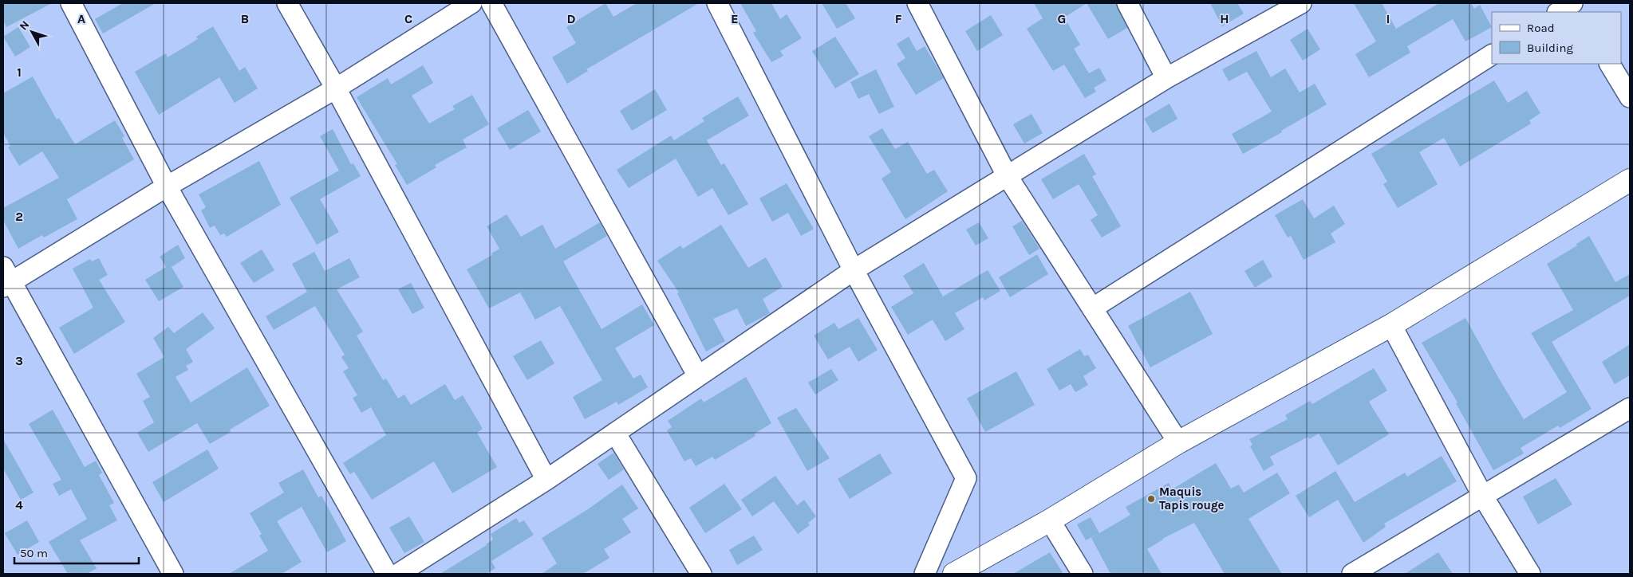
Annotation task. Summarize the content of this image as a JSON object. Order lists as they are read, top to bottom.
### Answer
{
  "places": ["Maquis Tapis rouge"],
  "legend": ["Road", "Building"],
  "scale_bar": "50 m",
  "north": "top left",
  "grid": {
    "columns": [
      "A",
      "B",
      "C",
      "D",
      "E",
      "F",
      "G",
      "H",
      "I"
    ],
    "rows": [
      "1",
      "2",
      "3",
      "4"
    ]
  }
}
